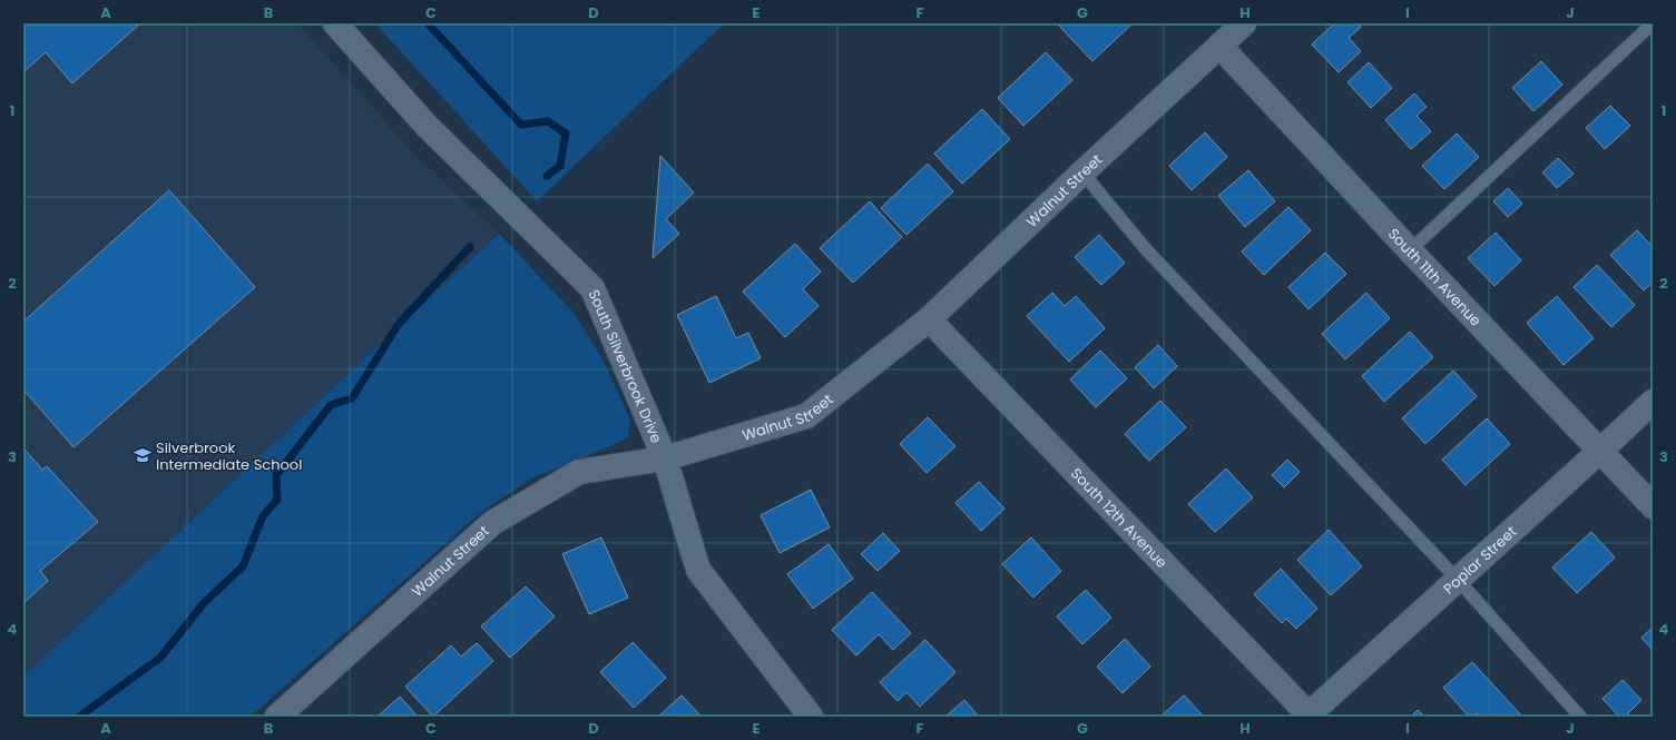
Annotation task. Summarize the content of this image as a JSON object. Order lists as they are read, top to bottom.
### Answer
{
  "streets": {
    "street": [
      "Walnut Street",
      "South 11th Avenue",
      "South Silverbrook Drive",
      "South 12th Avenue",
      "Poplar Street"
    ]
  },
  "crossings": [
    ["Walnut Street", "South 11th Avenue"],
    ["Walnut Street", "South Silverbrook Drive"],
    ["Walnut Street", "South 12th Avenue"],
    ["South 11th Avenue", "Poplar Street"],
    ["South 12th Avenue", "Poplar Street"]
  ],
  "places": {
    "school or university": ["Silverbrook Intermediate School"]
  },
  "grid": {
    "columns": [
      "A",
      "B",
      "C",
      "D",
      "E",
      "F",
      "G",
      "H",
      "I",
      "J"
    ],
    "rows": [
      "1",
      "2",
      "3",
      "4"
    ]
  }
}
